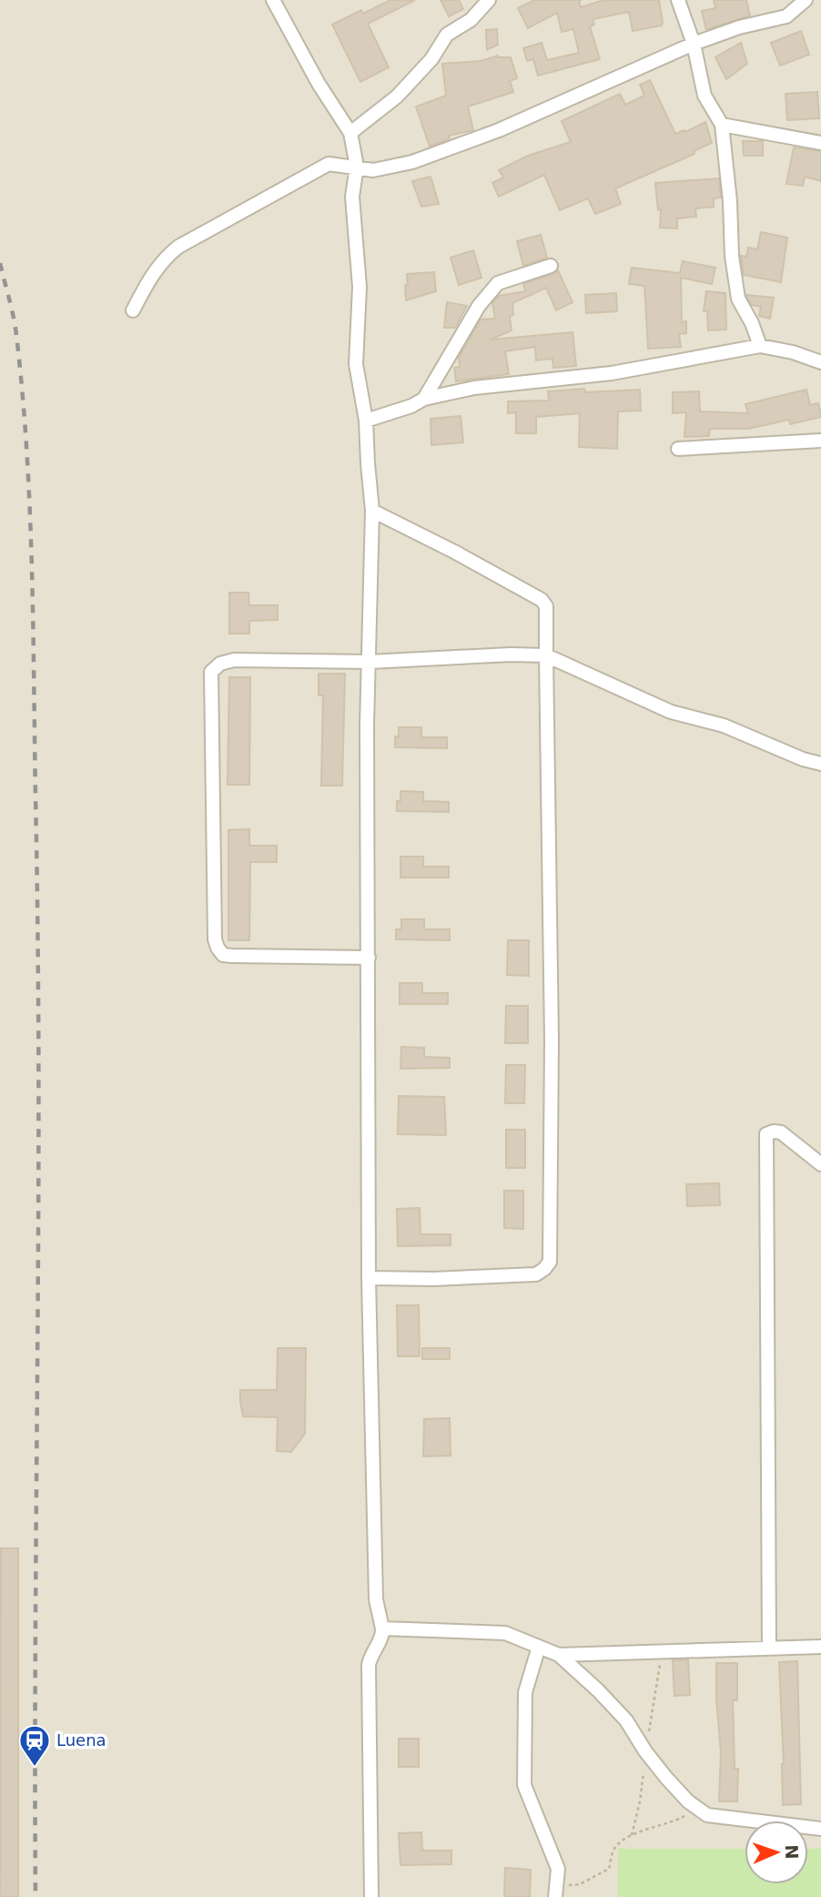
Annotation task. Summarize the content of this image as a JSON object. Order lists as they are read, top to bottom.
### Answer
{
  "places": {
    "station": ["Luena"]
  },
  "north": "right"
}
